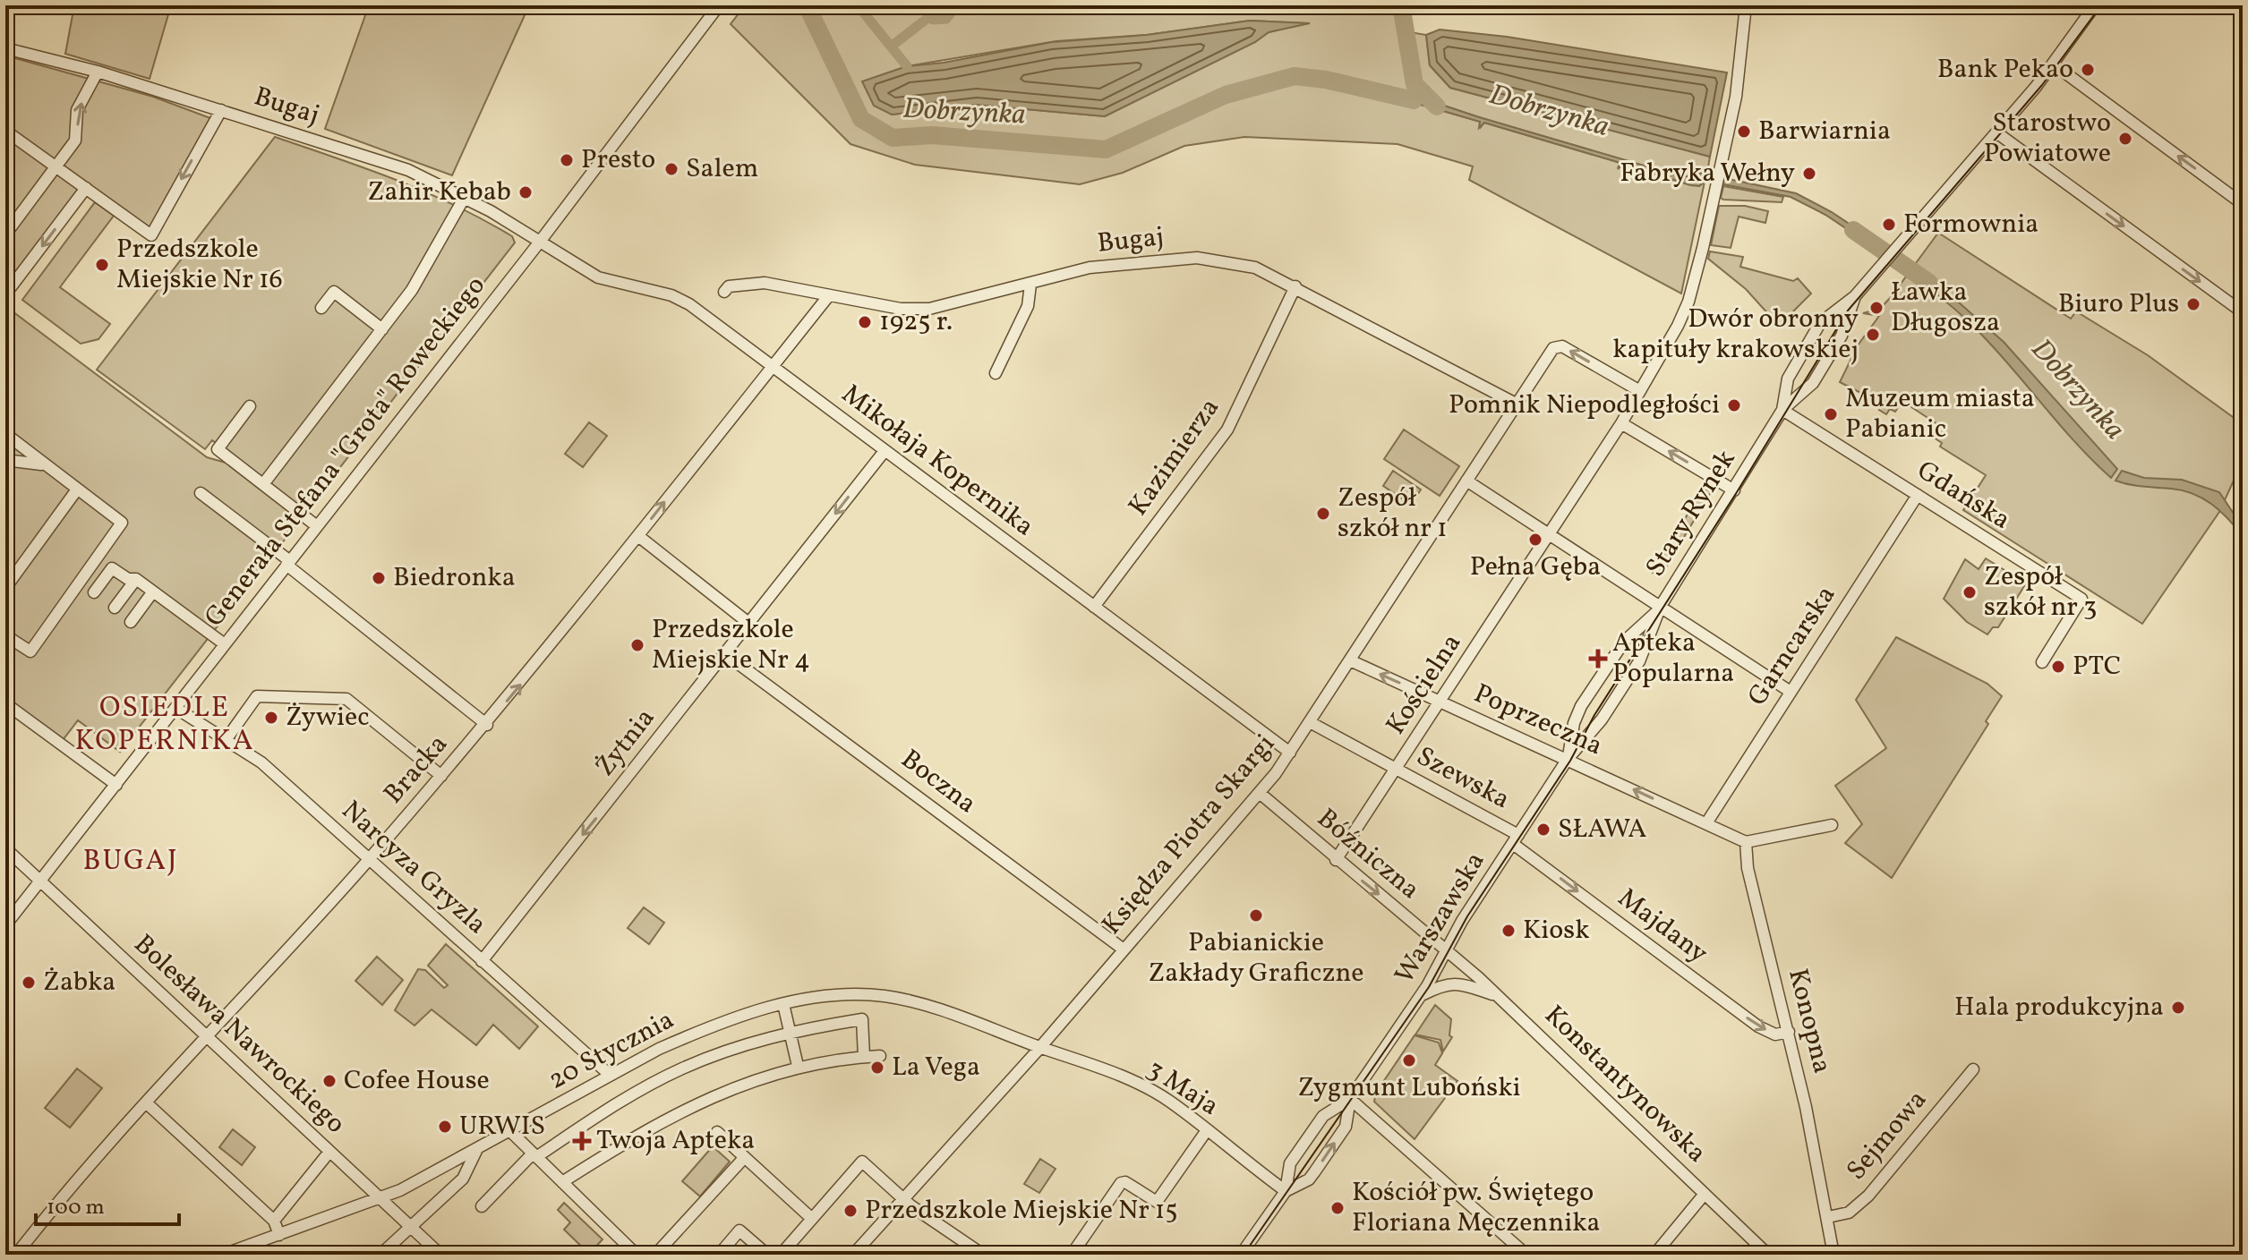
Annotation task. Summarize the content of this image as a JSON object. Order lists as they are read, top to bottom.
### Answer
{
  "streets": {
    "street": [
      "Bugaj",
      "Generała Stefana \"Grota\" Roweckiego",
      "Kazimierza",
      "Mikołaja Kopernika",
      "Gdańska",
      "Stary Rynek",
      "Garncarska",
      "Kościelna",
      "Poprzeczna",
      "Żytnia",
      "Bracka",
      "Szewska",
      "Boczna",
      "Księdza Piotra Skargi",
      "Bóźniczna",
      "Narcyza Gryzla",
      "Warszawska",
      "Majdany",
      "Konopna",
      "Bolesława Nawrockiego",
      "20 Stycznia",
      "Konstantynowska",
      "3 Maja",
      "Sejmowa"
    ]
  },
  "crossings": [
    ["Bugaj", "Generała Stefana \"Grota\" Roweckiego"],
    ["Bugaj", "Kazimierza"],
    ["Bugaj", "Mikołaja Kopernika"],
    ["Bugaj", "Bracka"],
    ["Bugaj", "Księdza Piotra Skargi"],
    ["Generała Stefana \"Grota\" Roweckiego", "Mikołaja Kopernika"],
    ["Generała Stefana \"Grota\" Roweckiego", "Narcyza Gryzla"],
    ["Generała Stefana \"Grota\" Roweckiego", "Bolesława Nawrockiego"],
    ["Kazimierza", "Mikołaja Kopernika"],
    ["Mikołaja Kopernika", "Żytnia"],
    ["Mikołaja Kopernika", "Bracka"],
    ["Mikołaja Kopernika", "Księdza Piotra Skargi"],
    ["Gdańska", "Stary Rynek"],
    ["Gdańska", "Garncarska"],
    ["Stary Rynek", "Kościelna"],
    ["Stary Rynek", "Księdza Piotra Skargi"],
    ["Stary Rynek", "Warszawska"],
    ["Garncarska", "Poprzeczna"],
    ["Kościelna", "Poprzeczna"],
    ["Kościelna", "Szewska"],
    ["Kościelna", "Bóźniczna"],
    ["Poprzeczna", "Księdza Piotra Skargi"],
    ["Poprzeczna", "Warszawska"],
    ["Żytnia", "Boczna"],
    ["Żytnia", "Narcyza Gryzla"],
    ["Bracka", "Narcyza Gryzla"],
    ["Bracka", "Bolesława Nawrockiego"],
    ["Szewska", "Księdza Piotra Skargi"],
    ["Szewska", "Warszawska"],
    ["Szewska", "Majdany"],
    ["Boczna", "Księdza Piotra Skargi"],
    ["Księdza Piotra Skargi", "Bóźniczna"],
    ["Księdza Piotra Skargi", "20 Stycznia"],
    ["Księdza Piotra Skargi", "3 Maja"],
    ["Bóźniczna", "Warszawska"],
    ["Bóźniczna", "Konstantynowska"],
    ["Narcyza Gryzla", "20 Stycznia"],
    ["Warszawska", "Majdany"],
    ["Warszawska", "Konstantynowska"],
    ["Warszawska", "3 Maja"],
    ["Majdany", "Konopna"],
    ["Konopna", "Sejmowa"],
    ["Bolesława Nawrockiego", "20 Stycznia"],
    ["20 Stycznia", "3 Maja"]
  ],
  "one_way": [
    "Poprzeczna",
    "Żytnia",
    "Bracka",
    "Bóźniczna",
    "Majdany"
  ],
  "districts": ["OSIEDLE KOPERNIKA", "BUGAJ"],
  "water": ["Dobrzynka"],
  "places": {
    "other": [
      "Bank Pekao",
      "Barwiarnia",
      "Starostwo Powiatowe",
      "Presto",
      "Salem",
      "Fabryka Wełny",
      "Zahir Kebab",
      "Formownia",
      "Przedszkole Miejskie Nr 16",
      "Biuro Plus",
      "Ławka Długosza",
      "1925 r.",
      "Dwór obronny kapituły krakowskiej",
      "Pomnik Niepodległości",
      "Muzeum miasta Pabianic",
      "Zespół szkół nr 1",
      "Pełna Gęba",
      "Biedronka",
      "Zespół szkół nr 3",
      "Przedszkole Miejskie Nr 4",
      "PTC",
      "Żywiec",
      "SŁAWA",
      "Pabianickie Zakłady Graficzne",
      "Kiosk",
      "Żabka",
      "Hala produkcyjna",
      "Zygmunt Luboński",
      "La Vega",
      "Cofee House",
      "URWIS",
      "Kościół pw. Świętego Floriana Męczennika",
      "Przedszkole Miejskie Nr 15"
    ],
    "health": ["Apteka Popularna", "Twoja Apteka"]
  },
  "scale_bar": "100 m"
}
